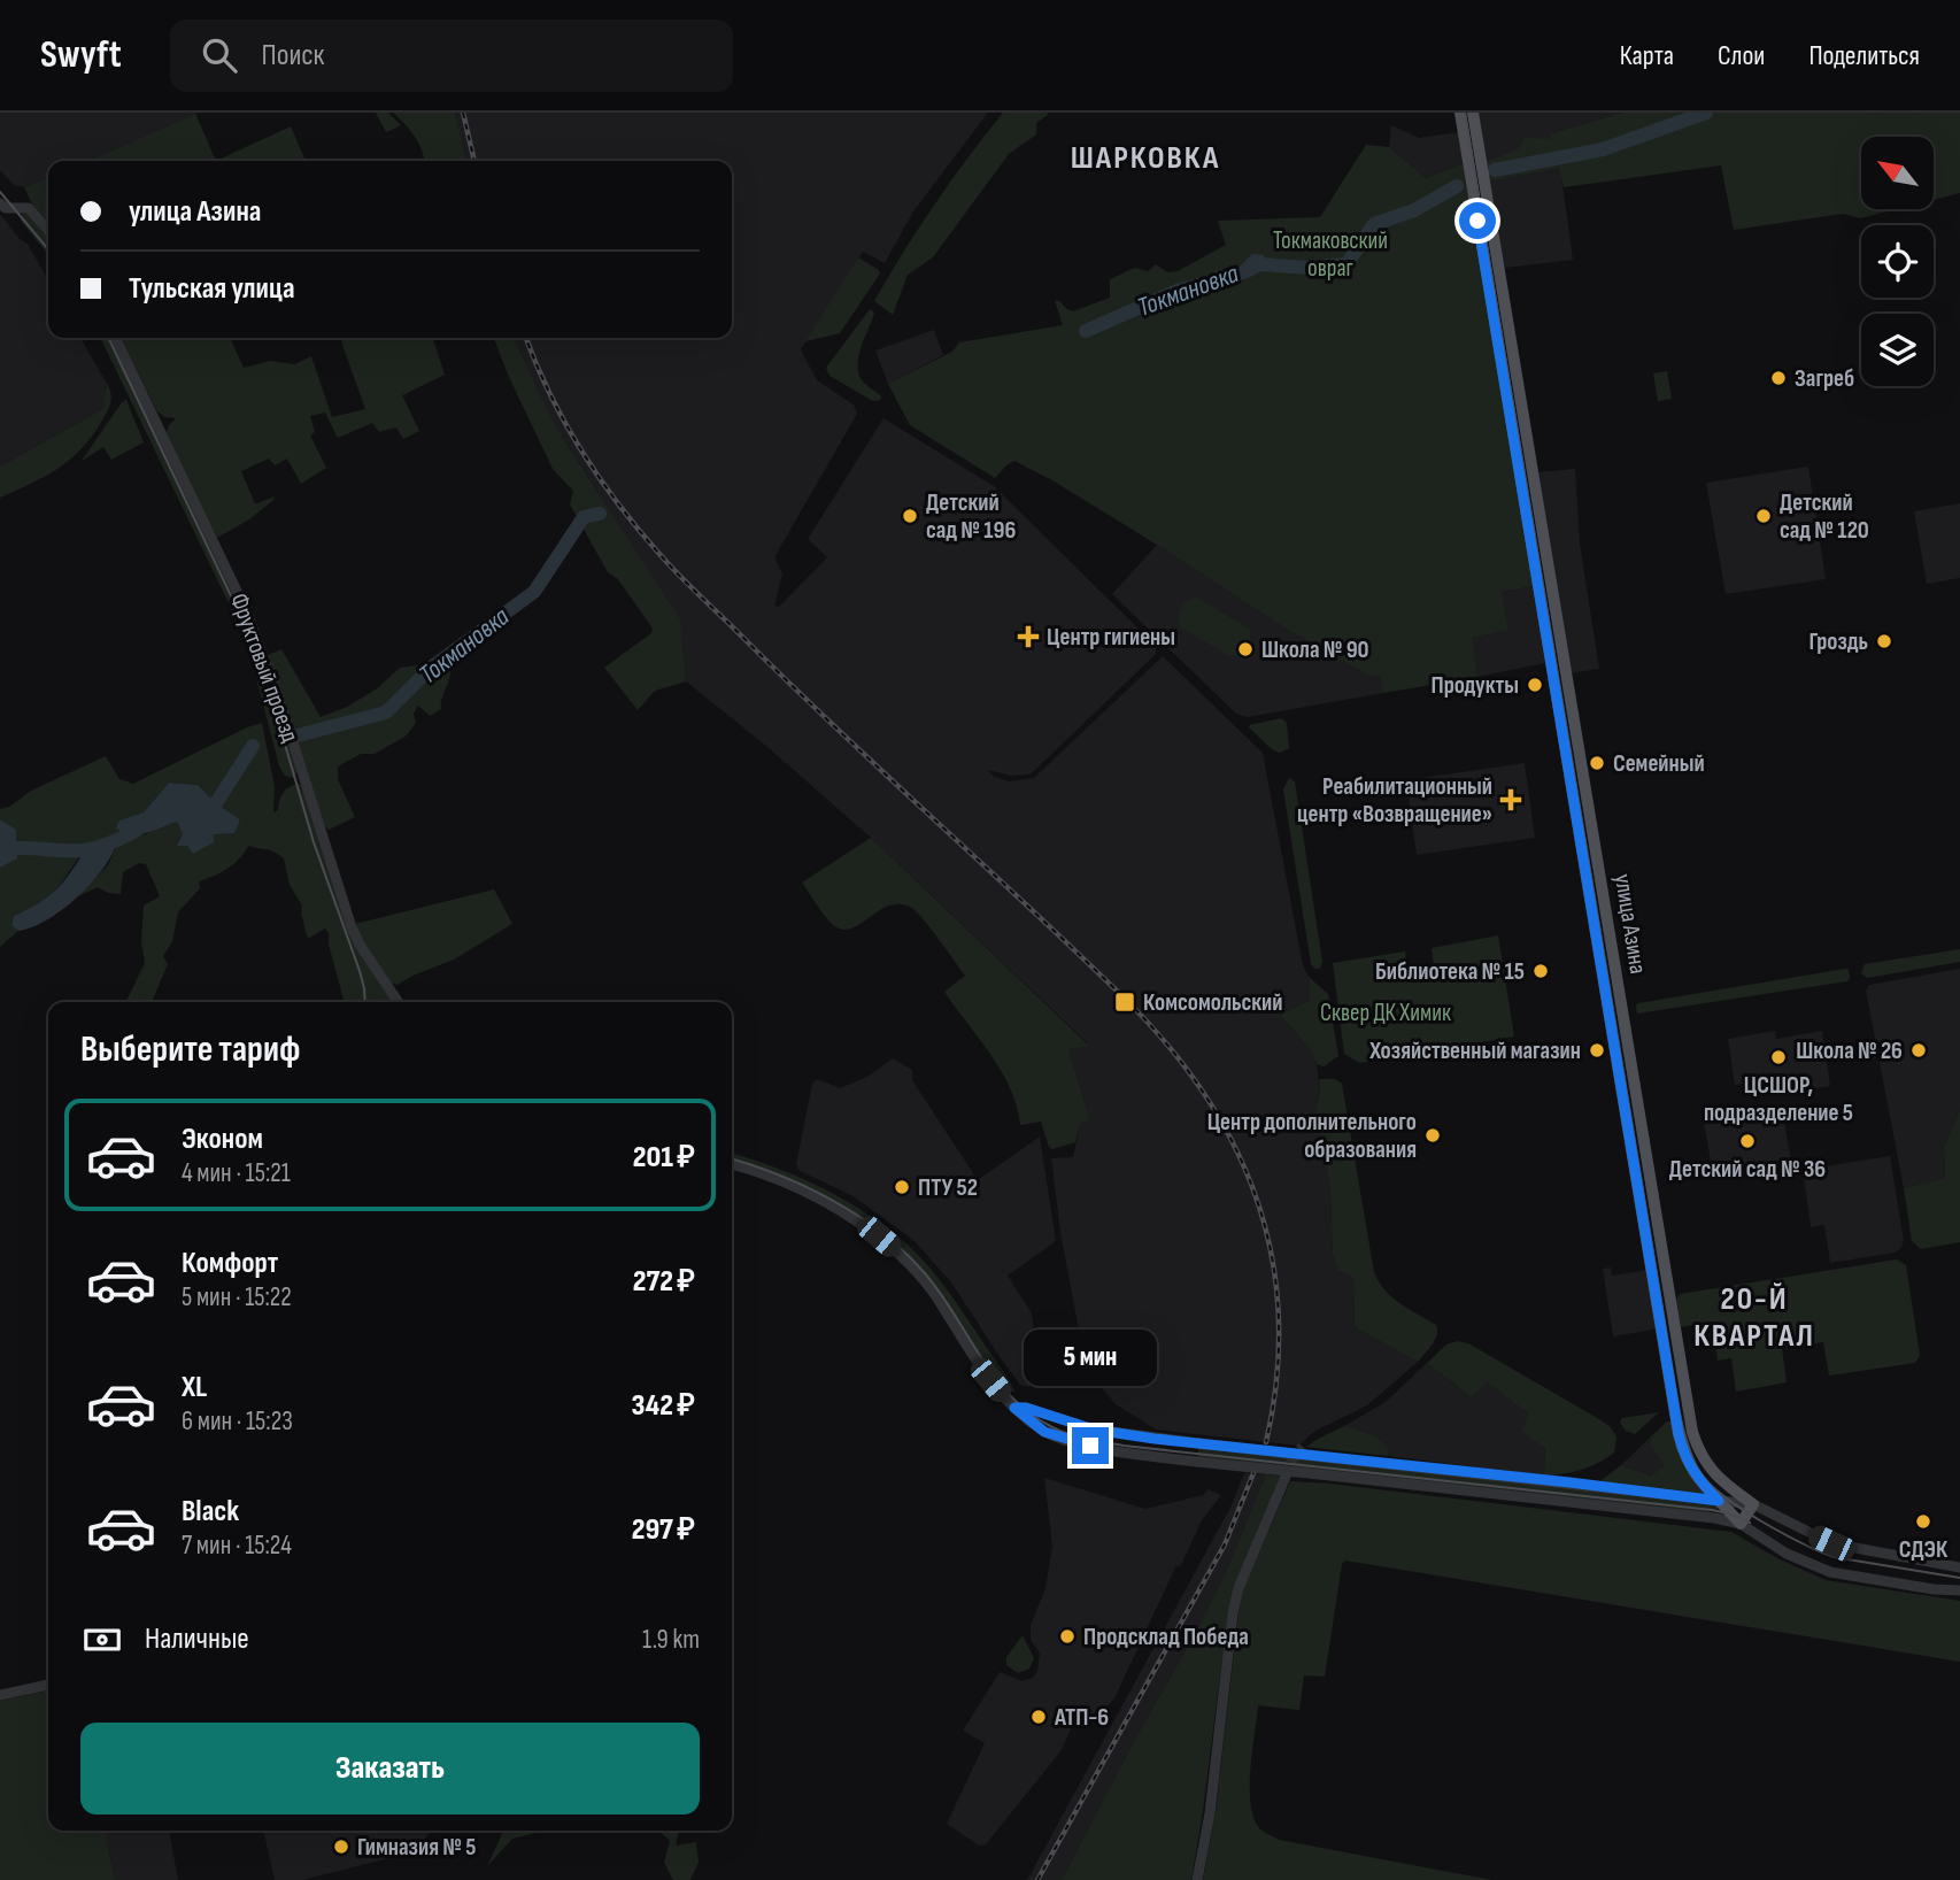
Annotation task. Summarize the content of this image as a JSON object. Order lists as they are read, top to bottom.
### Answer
{
  "streets": {
    "main road": ["улица Азина"],
    "street": ["Фруктовый проезд"]
  },
  "districts": ["ШАРКОВКА", "20-Й КВАРТАЛ"],
  "water": ["Токмановка"],
  "parks": ["Токмаковский овраг", "Сквер ДК Химик"],
  "places": {
    "other": [
      "Загреб",
      "Детский сад № 196",
      "Детский сад № 120",
      "Гроздь",
      "Школа № 90",
      "Продукты",
      "Семейный",
      "Библиотека № 15",
      "Хозяйственный магазин",
      "Школа № 26",
      "ЦСШОР, подразделение 5",
      "Центр дополнительного образования",
      "Детский сад № 36",
      "ПТУ 52",
      "СДЭК",
      "Продсклад Победа",
      "АТП-6",
      "Гимназия № 5"
    ],
    "health": ["Центр гигиены", "Реабилитационный центр «Возвращение»"],
    "transit": ["Комсомольский"]
  },
  "north": "top left",
  "page": {
    "header": "Swyft",
    "search": "Поиск",
    "nav": ["Карта", "Слои", "Поделиться"],
    "banner": ["улица Азина", "Тульская улица"],
    "heading": "Выберите тариф",
    "list": [
      {
        "name": "Эконом",
        "note": "4 мин · 15:21",
        "value": "201 ₽"
      },
      {
        "name": "Комфорт",
        "note": "5 мин · 15:22",
        "value": "272 ₽"
      },
      {
        "name": "XL",
        "note": "6 мин · 15:23",
        "value": "342 ₽"
      },
      {
        "name": "Black",
        "note": "7 мин · 15:24",
        "value": "297 ₽"
      }
    ],
    "bubble": "5 мин",
    "pay": ["Наличные", "1.9 km"],
    "buttons": "Заказать"
  }
}
